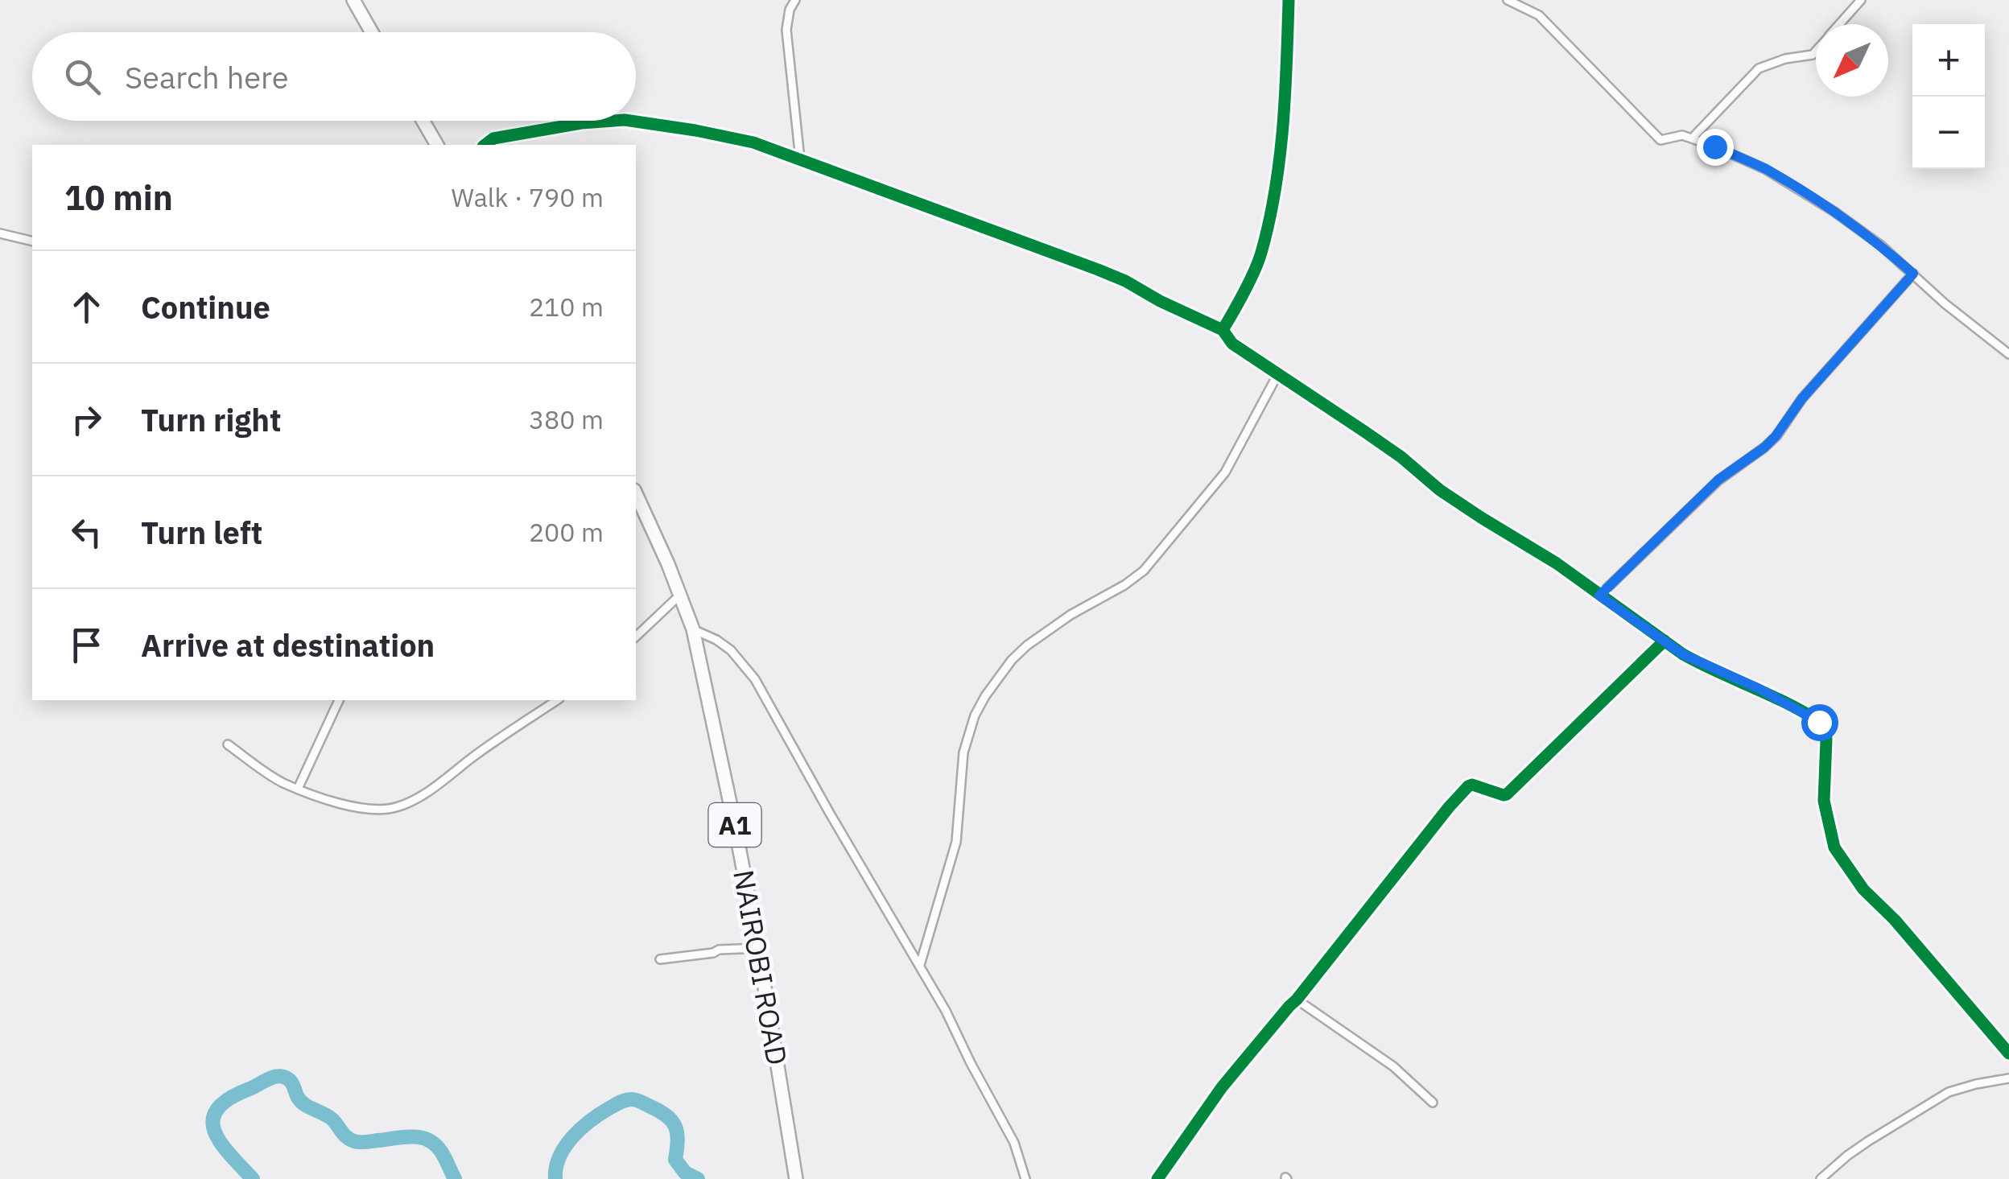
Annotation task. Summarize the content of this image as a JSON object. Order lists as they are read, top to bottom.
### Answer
{
  "streets": {
    "highway": ["A1", "NAIROBI ROAD"]
  },
  "north": "bottom left",
  "page": {
    "map_buttons": ["+", "−"],
    "search": "Search here",
    "heading": ["10 min", "Walk · 790 m"],
    "list": [
      ["Continue", "210 m"],
      ["Turn right", "380 m"],
      ["Turn left", "200 m"],
      "Arrive at destination"
    ]
  }
}
